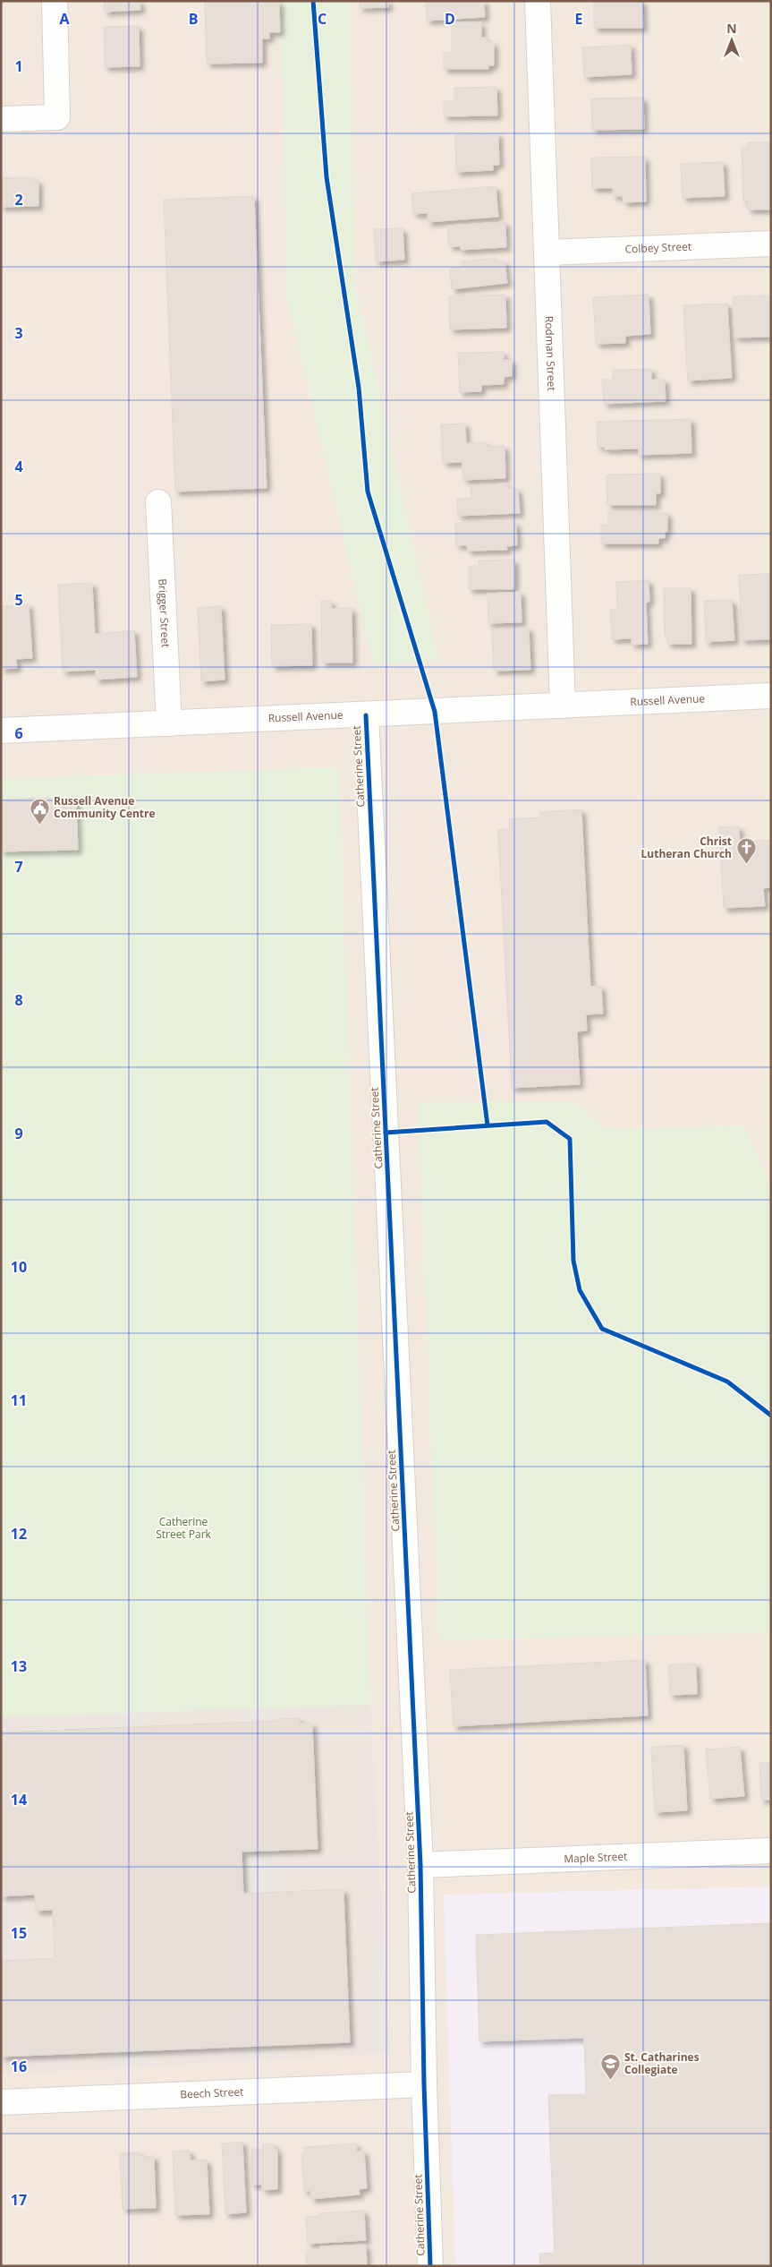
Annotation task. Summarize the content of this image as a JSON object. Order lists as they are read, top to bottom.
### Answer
{
  "streets": {
    "street": [
      "Colbey Street",
      "Rodman Street",
      "Brigger Street",
      "Russell Avenue",
      "Catherine Street",
      "Maple Street",
      "Beech Street"
    ]
  },
  "crossings": [
    ["Colbey Street", "Rodman Street"],
    ["Rodman Street", "Russell Avenue"],
    ["Brigger Street", "Russell Avenue"],
    ["Russell Avenue", "Catherine Street"],
    ["Catherine Street", "Maple Street"],
    ["Catherine Street", "Beech Street"]
  ],
  "parks": ["Catherine Street Park"],
  "places": {
    "public building": ["Russell Avenue Community Centre"],
    "church": ["Christ Lutheran Church"],
    "school or university": ["St. Catharines Collegiate"]
  },
  "north": "top",
  "grid": {
    "columns": [
      "A",
      "B",
      "C",
      "D",
      "E"
    ],
    "rows": [
      "1",
      "2",
      "3",
      "4",
      "5",
      "6",
      "7",
      "8",
      "9",
      "10",
      "11",
      "12",
      "13",
      "14",
      "15",
      "16",
      "17"
    ]
  }
}
